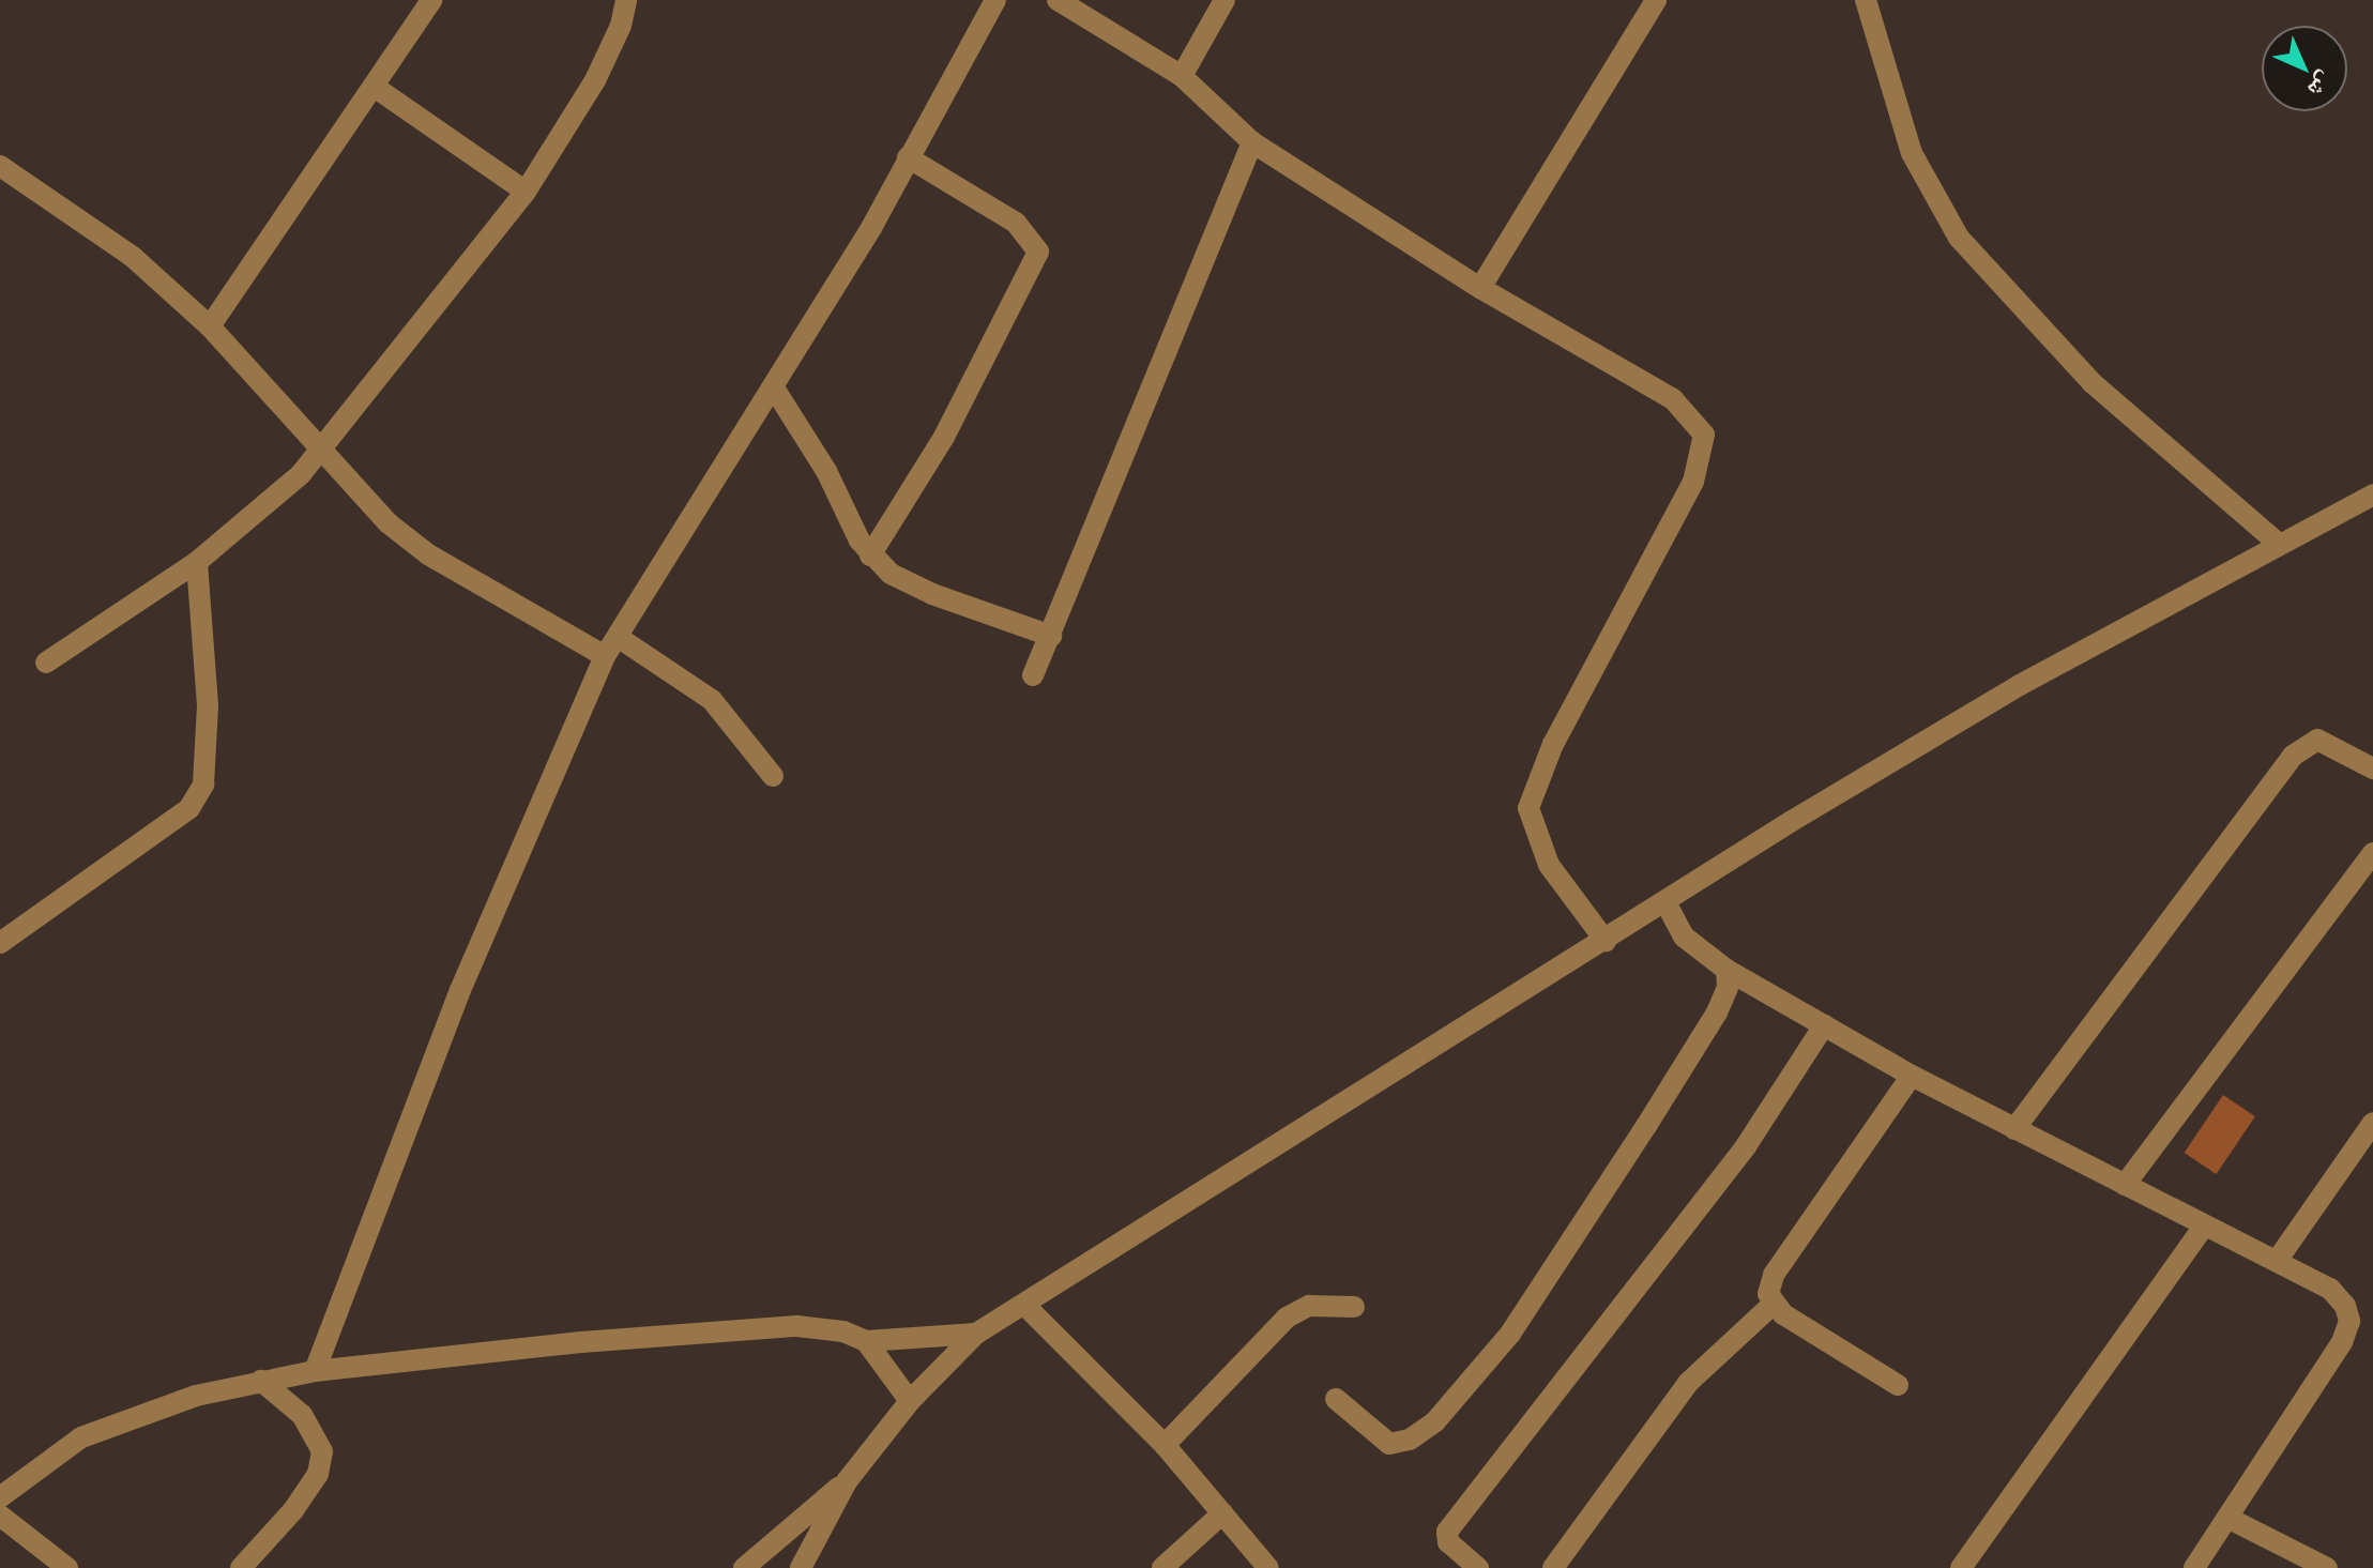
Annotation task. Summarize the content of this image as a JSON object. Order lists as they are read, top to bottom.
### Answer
{
  "north": "bottom right"
}
